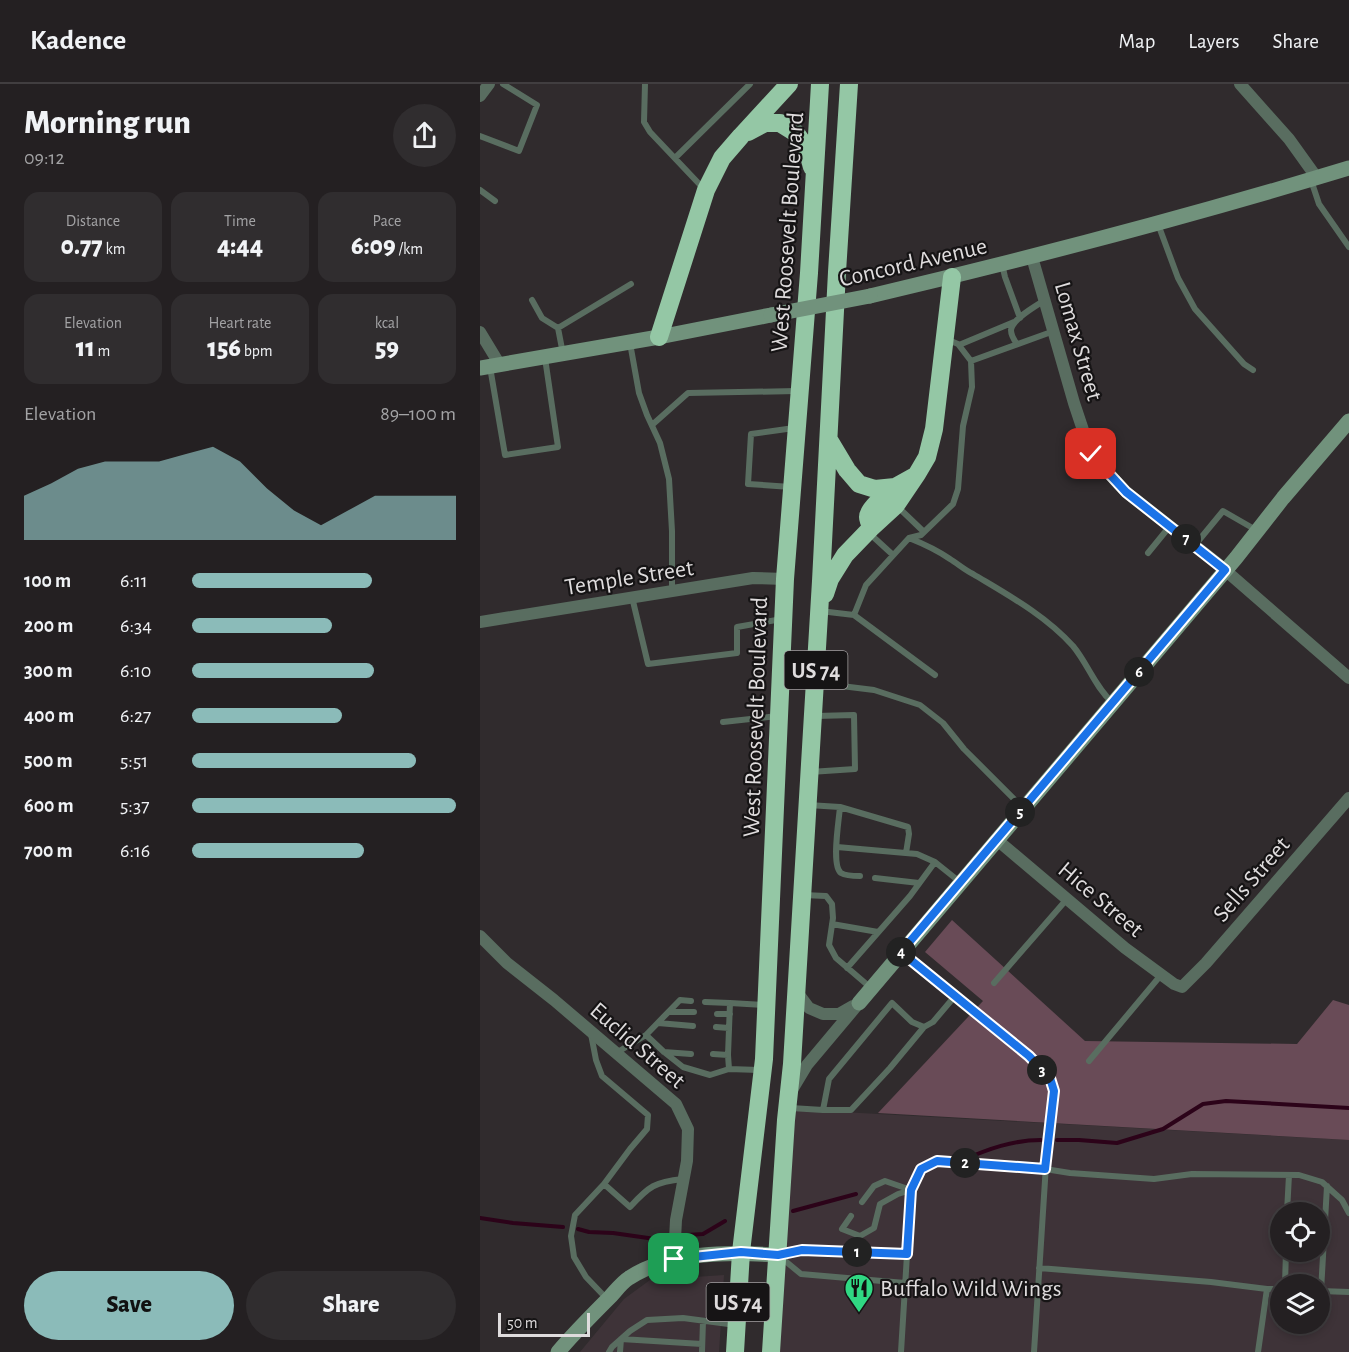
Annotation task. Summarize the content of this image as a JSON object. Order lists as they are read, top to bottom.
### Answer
{
  "streets": {
    "highway": ["West Roosevelt Boulevard", "US 74"],
    "street": [
      "Concord Avenue",
      "Lomax Street",
      "Temple Street",
      "Sells Street",
      "Hice Street",
      "Euclid Street"
    ]
  },
  "crossings": [
    ["West Roosevelt Boulevard", "Temple Street"],
    ["Concord Avenue", "Lomax Street"],
    ["Sells Street", "Hice Street"]
  ],
  "places": {
    "restaurant": ["Buffalo Wild Wings"]
  },
  "scale_bar": "50 m",
  "page": {
    "header": "Kadence",
    "nav": ["Map", "Layers", "Share"],
    "heading": ["Morning run", "09:12"],
    "stats": [
      ["Distance", "0.77 km"],
      ["Time", "4:44"],
      ["Pace", "6:09 /km"],
      ["Elevation", "11 m"],
      ["Heart rate", "156 bpm"],
      ["kcal", "59"]
    ],
    "chart": ["Elevation", "89–100 m"],
    "pins": [
      "7",
      "6",
      "5",
      "4",
      "3",
      "2",
      "1"
    ],
    "list": [
      {
        "name": "100 m",
        "note": "6:11"
      },
      {
        "name": "200 m",
        "note": "6:34"
      },
      {
        "name": "300 m",
        "note": "6:10"
      },
      {
        "name": "400 m",
        "note": "6:27"
      },
      {
        "name": "500 m",
        "note": "5:51"
      },
      {
        "name": "600 m",
        "note": "5:37"
      },
      {
        "name": "700 m",
        "note": "6:16"
      }
    ],
    "buttons": ["Save", "Share"],
    "scale": "50 m"
  }
}
